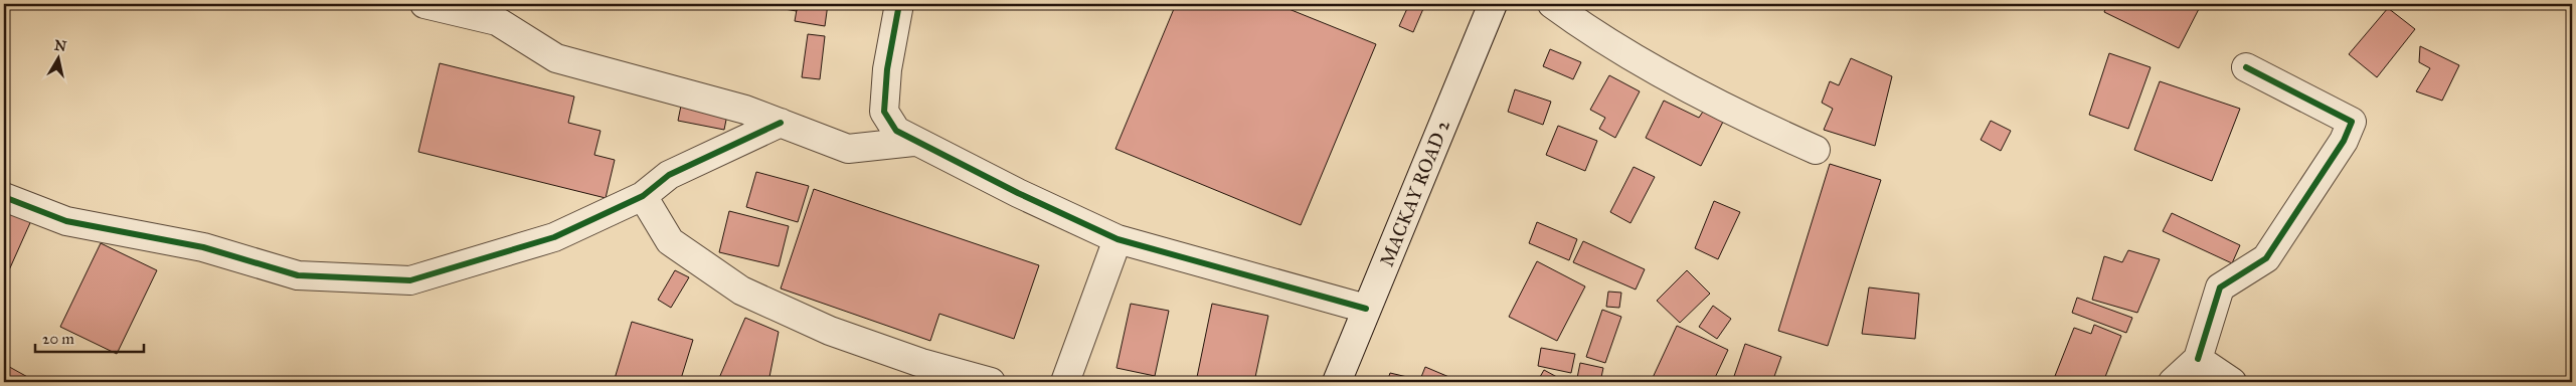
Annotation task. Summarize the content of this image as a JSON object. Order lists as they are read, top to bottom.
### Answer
{
  "streets": {
    "street": ["MACKAY ROAD 2"]
  },
  "scale_bar": "20 m",
  "north": "top"
}
